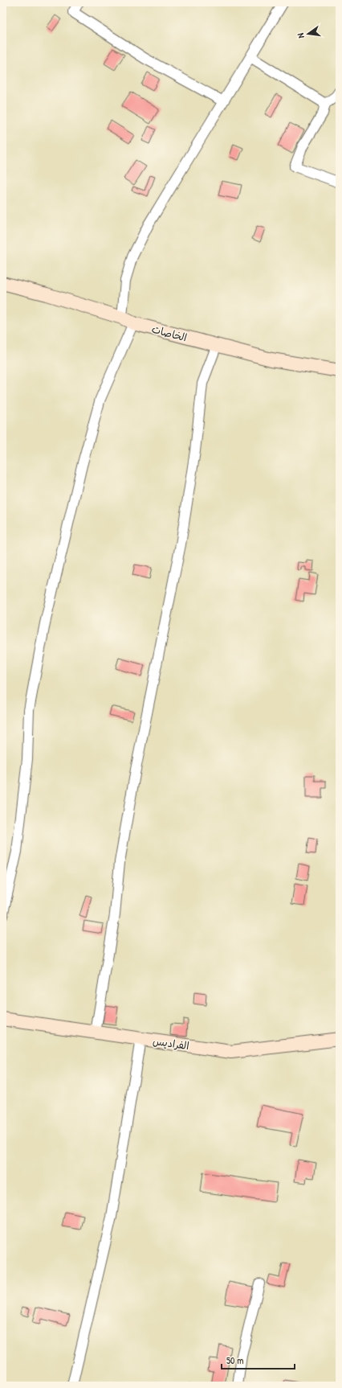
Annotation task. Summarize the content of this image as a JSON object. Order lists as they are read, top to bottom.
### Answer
{
  "streets": {
    "street": ["الخاصات", "الفراديس"]
  },
  "scale_bar": "50 m",
  "north": "left"
}
